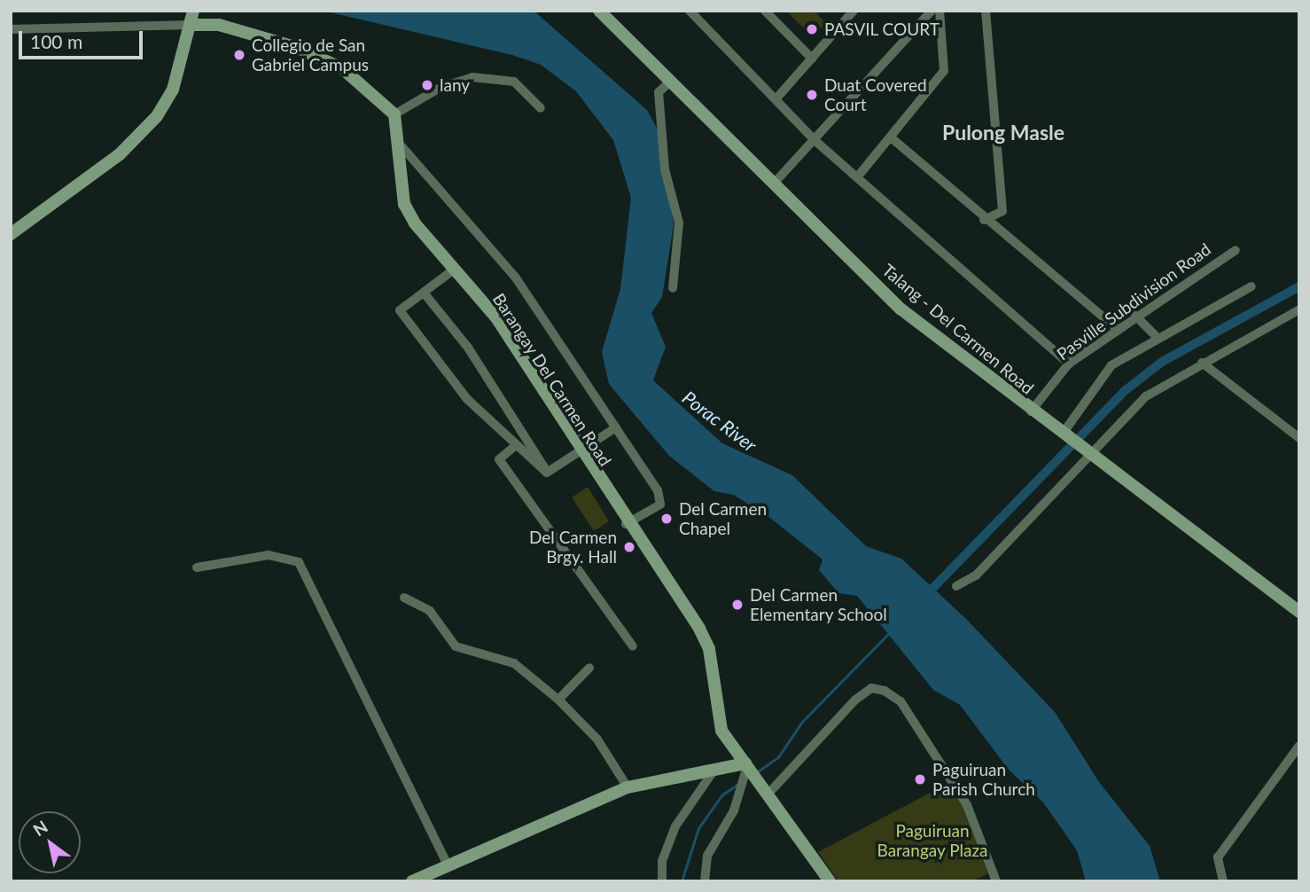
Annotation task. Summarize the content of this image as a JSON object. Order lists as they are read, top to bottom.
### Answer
{
  "streets": {
    "street": ["Pasville Subdivision Road", "Talang - Del Carmen Road", "Barangay Del Carmen Road"]
  },
  "crossings": [
    ["Pasville Subdivision Road", "Talang - Del Carmen Road"]
  ],
  "districts": ["Pulong Masle"],
  "water": ["Porac River"],
  "parks": ["Paguiruan Barangay Plaza"],
  "places": [
    "PASVIL COURT",
    "Collegio de San Gabriel Campus",
    "lany",
    "Duat Covered Court",
    "Del Carmen Chapel",
    "Del Carmen Brgy. Hall",
    "Del Carmen Elementary School",
    "Paguiruan Parish Church"
  ],
  "scale_bar": "100 m",
  "north": "top left"
}
